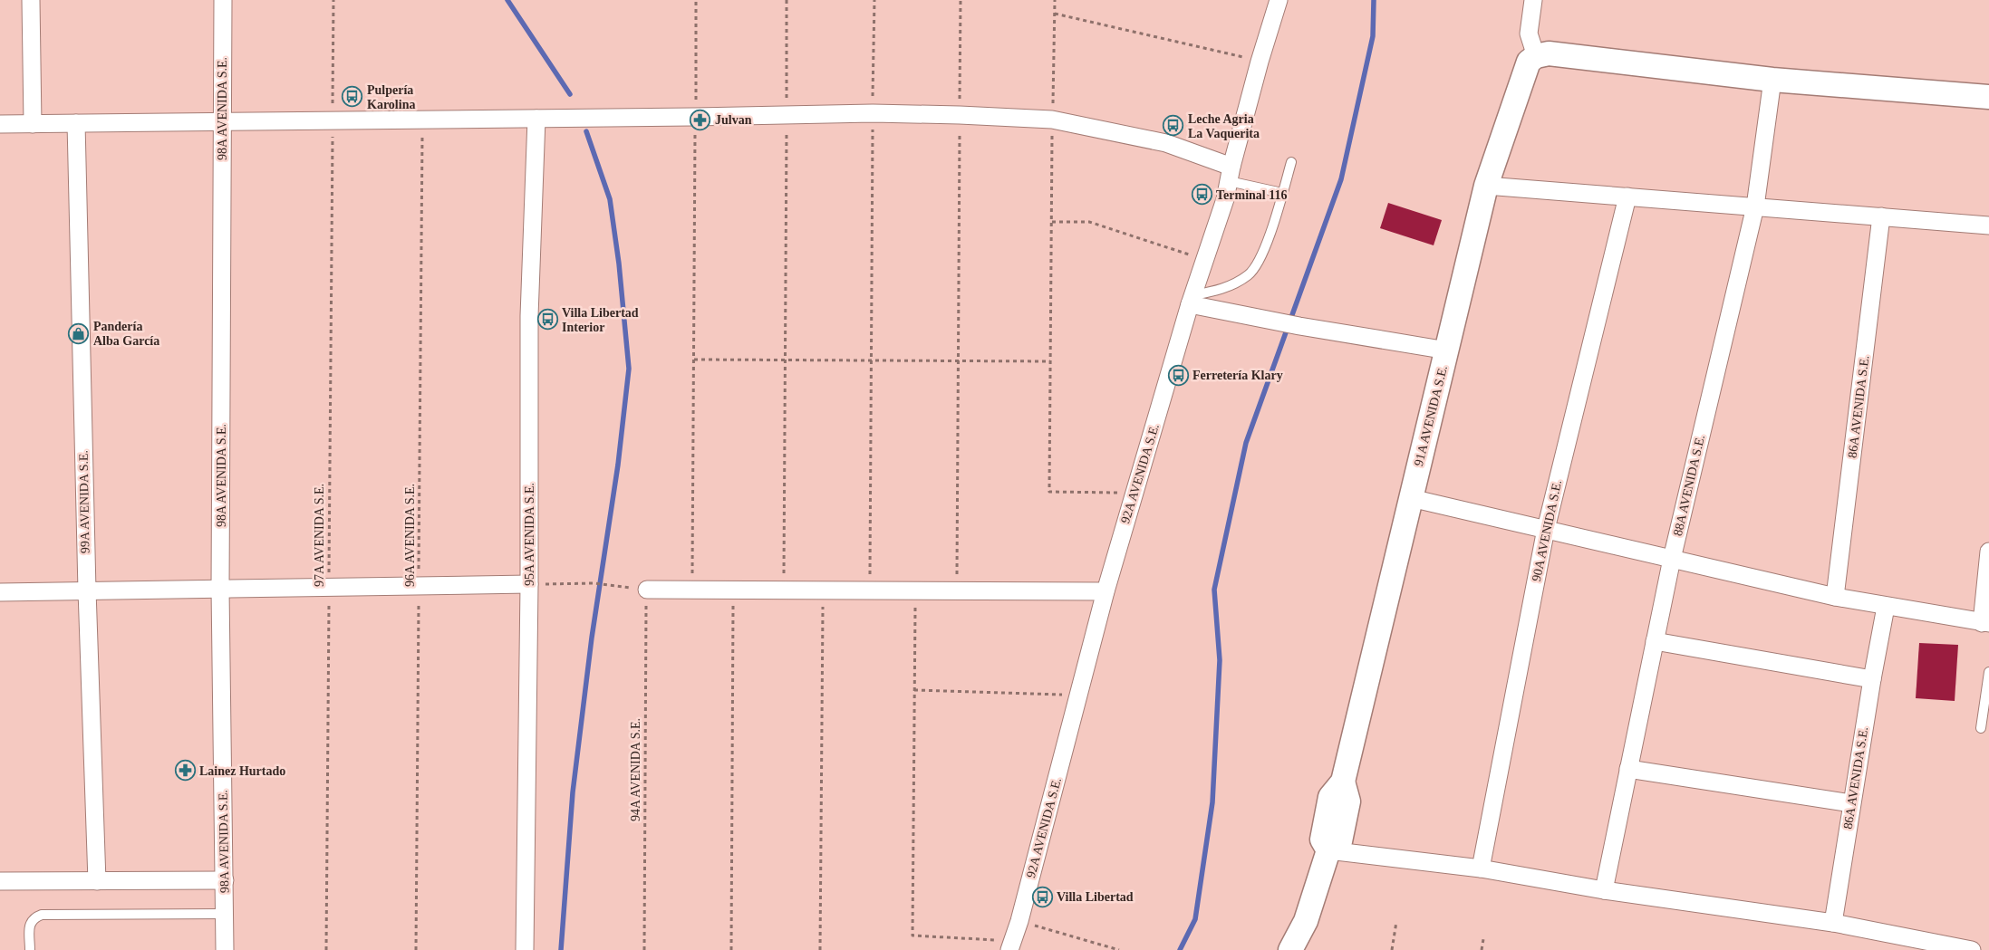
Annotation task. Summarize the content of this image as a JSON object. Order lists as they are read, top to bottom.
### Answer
{
  "streets": {
    "street": [
      "98A AVENIDA S.E.",
      "86A AVENIDA S.E.",
      "91A AVENIDA S.E.",
      "92A AVENIDA S.E.",
      "88A AVENIDA S.E.",
      "99A AVENIDA S.E.",
      "90A AVENIDA S.E.",
      "95A AVENIDA S.E."
    ],
    "path": ["97A AVENIDA S.E.", "96A AVENIDA S.E.", "94A AVENIDA S.E."]
  },
  "places": {
    "bus stop": [
      "Pulpería Karolina",
      "Leche Agria La Vaquerita",
      "Terminal 116",
      "Villa Libertad Interior",
      "Ferretería Klary",
      "Villa Libertad"
    ],
    "pharmacy": ["Julvan", "Lainez Hurtado"],
    "shop": ["Pandería Alba García"]
  }
}
